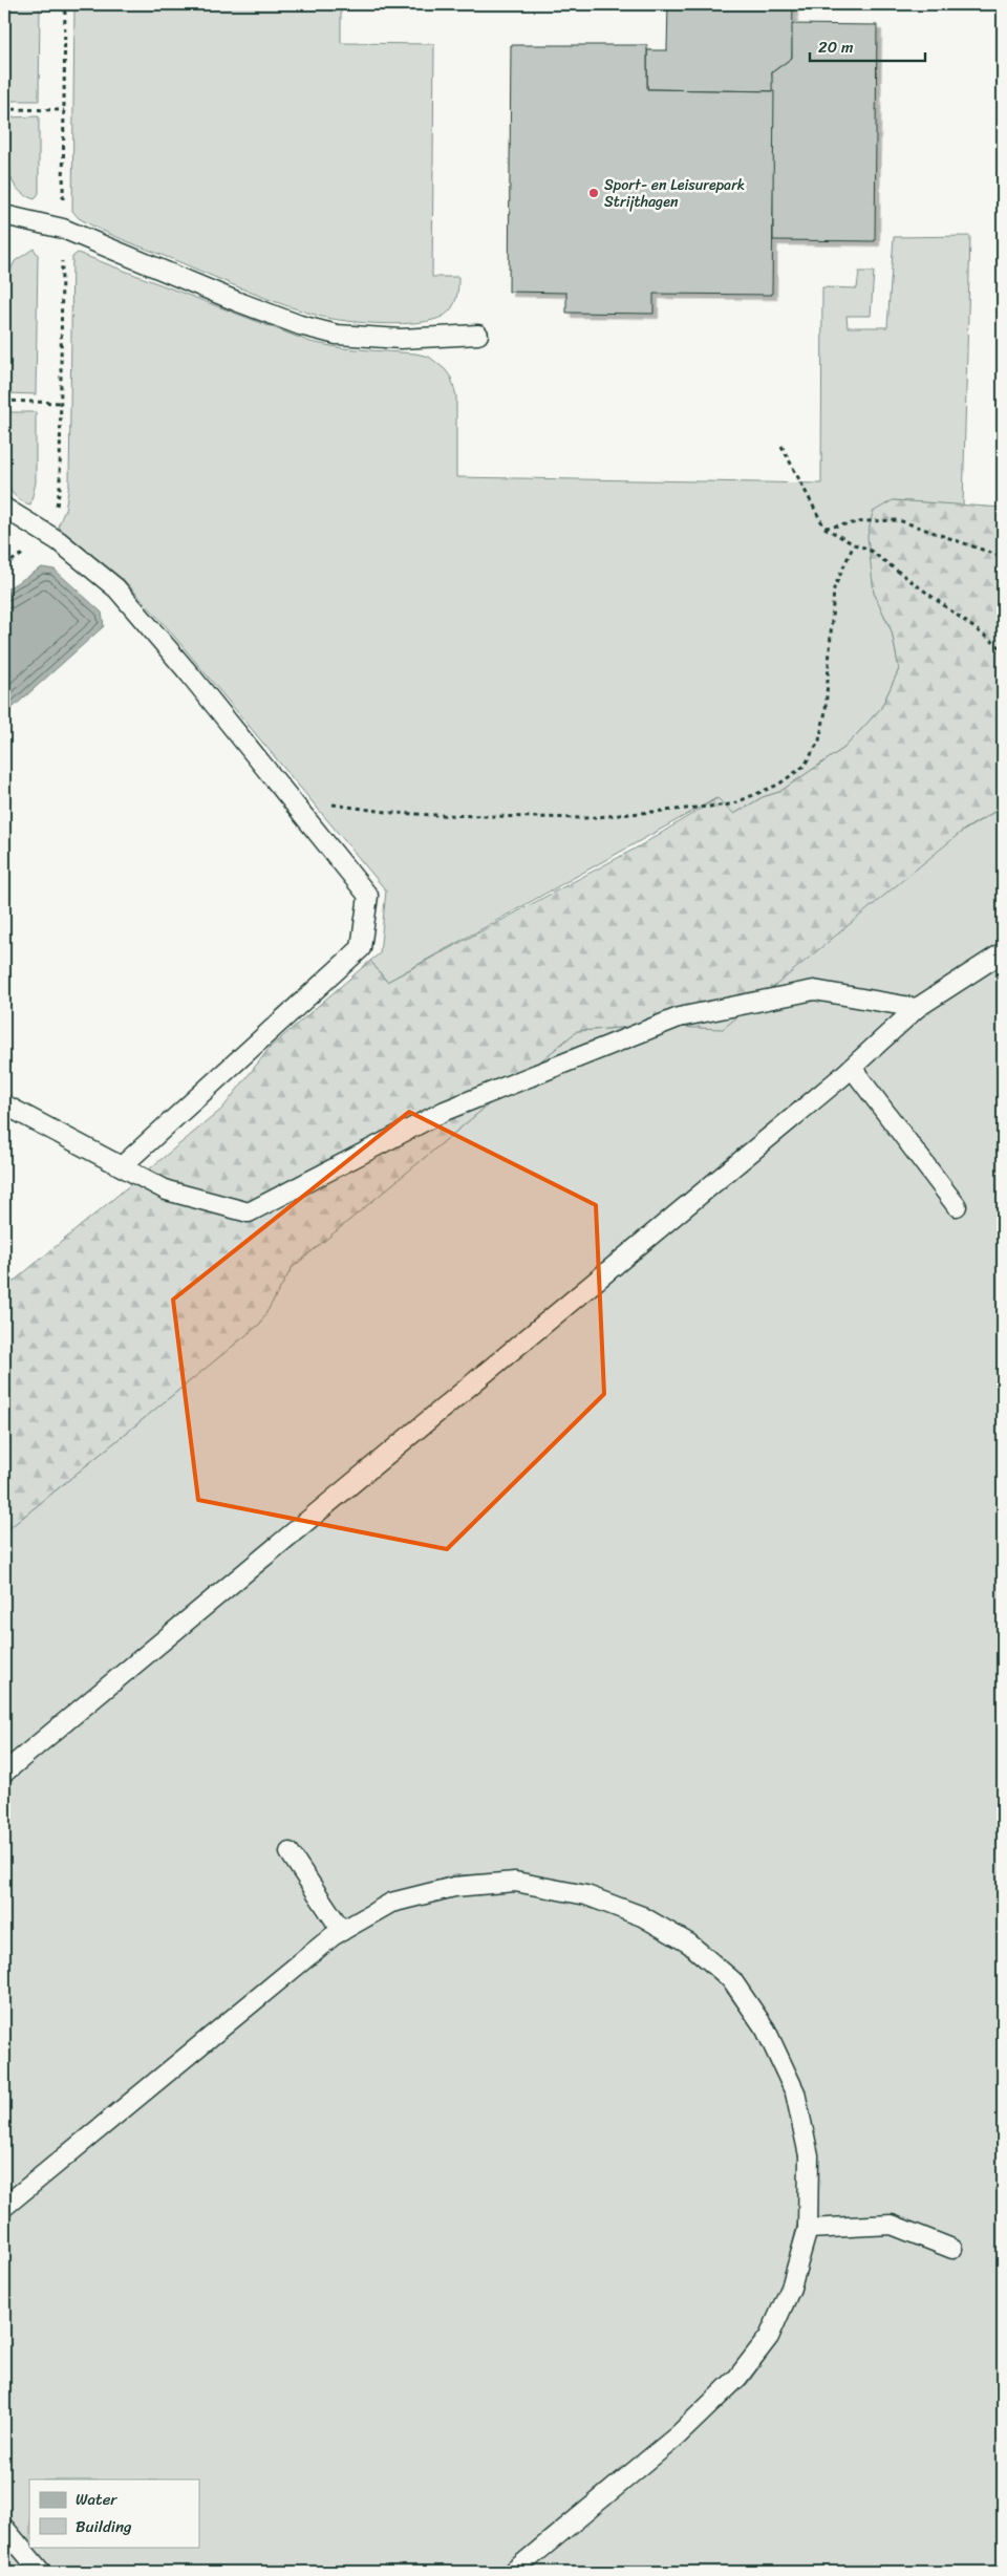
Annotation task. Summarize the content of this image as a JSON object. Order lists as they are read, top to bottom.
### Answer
{
  "places": ["Sport- en Leisurepark Strijthagen"],
  "legend": ["Water", "Building"],
  "scale_bar": "20 m"
}
